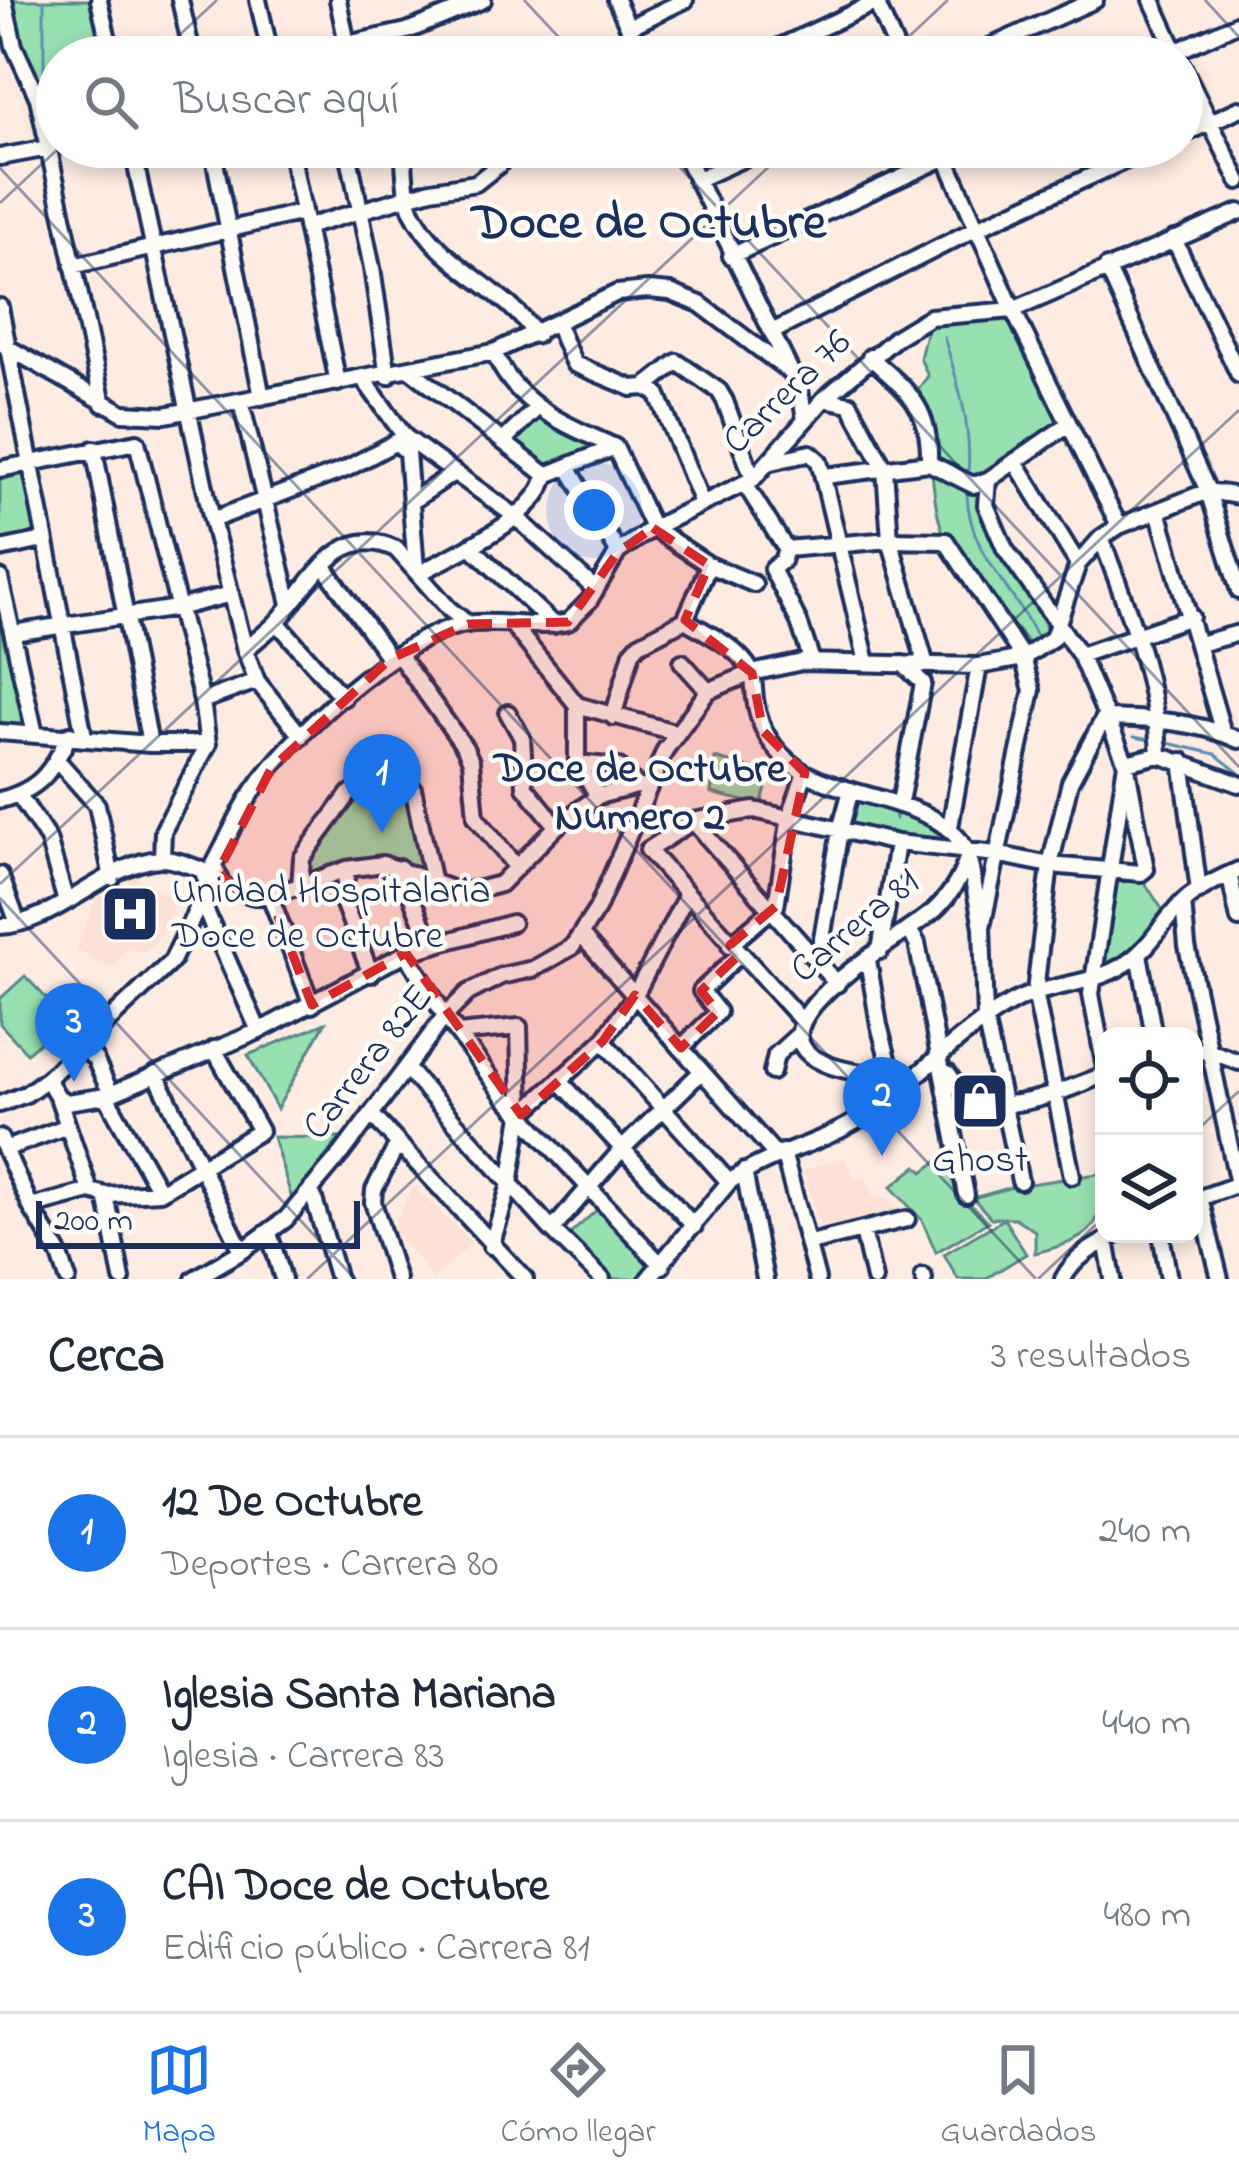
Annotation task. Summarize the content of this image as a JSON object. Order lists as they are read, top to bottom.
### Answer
{
  "streets": {
    "street": ["Carrera 76", "Carrera 81", "Carrera 82E"]
  },
  "districts": ["Doce de Octubre", "Doce de Octubre Numero 2"],
  "places": {
    "hospital": ["Unidad Hospitalaria Doce de Octubre"],
    "shop": ["Ghost"]
  },
  "scale_bar": "200 m",
  "page": {
    "search": "Buscar aquí",
    "pins": ["1", "3", "2"],
    "scale": "200 m",
    "heading": ["Cerca", "3 resultados"],
    "list": [
      {
        "mark": "1",
        "name": "12 De Octubre",
        "note": "Deportes · Carrera 80",
        "value": "240 m"
      },
      {
        "mark": "2",
        "name": "Iglesia Santa Mariana",
        "note": "Iglesia · Carrera 83",
        "value": "440 m"
      },
      {
        "mark": "3",
        "name": "CAI Doce de Octubre",
        "note": "Edificio público · Carrera 81",
        "value": "480 m"
      }
    ],
    "nav": ["Mapa", "Cómo llegar", "Guardados"]
  }
}
